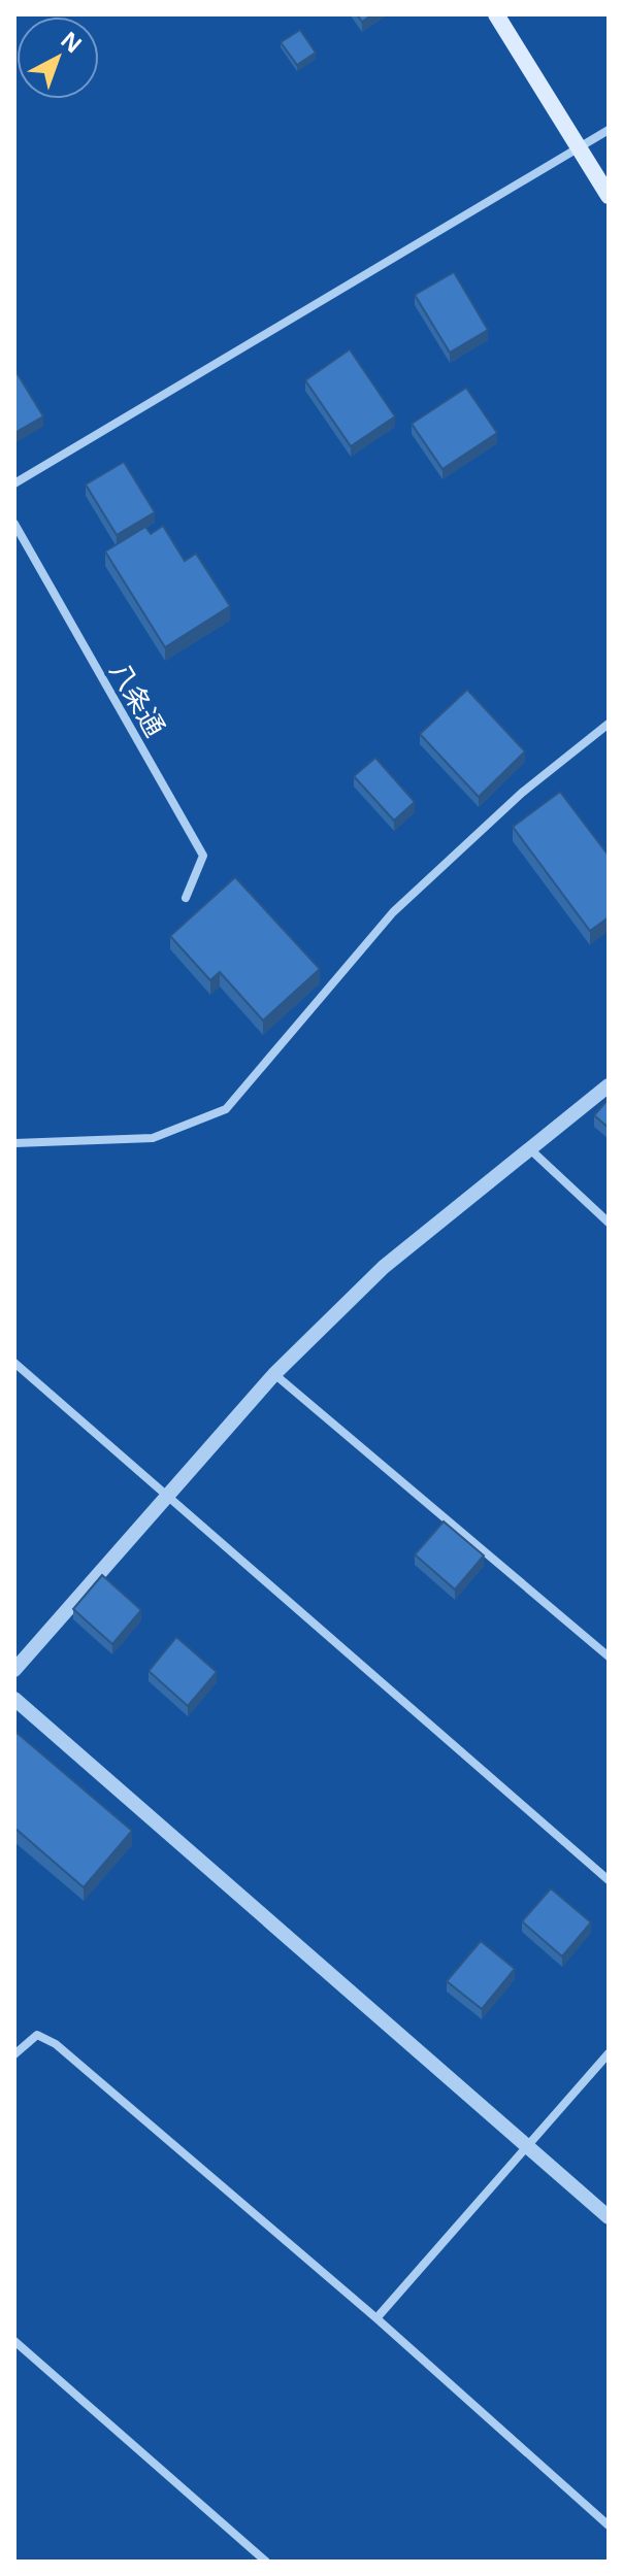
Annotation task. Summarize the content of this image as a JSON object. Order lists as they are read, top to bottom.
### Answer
{
  "streets": {
    "street": ["八条通"]
  },
  "north": "top right"
}
